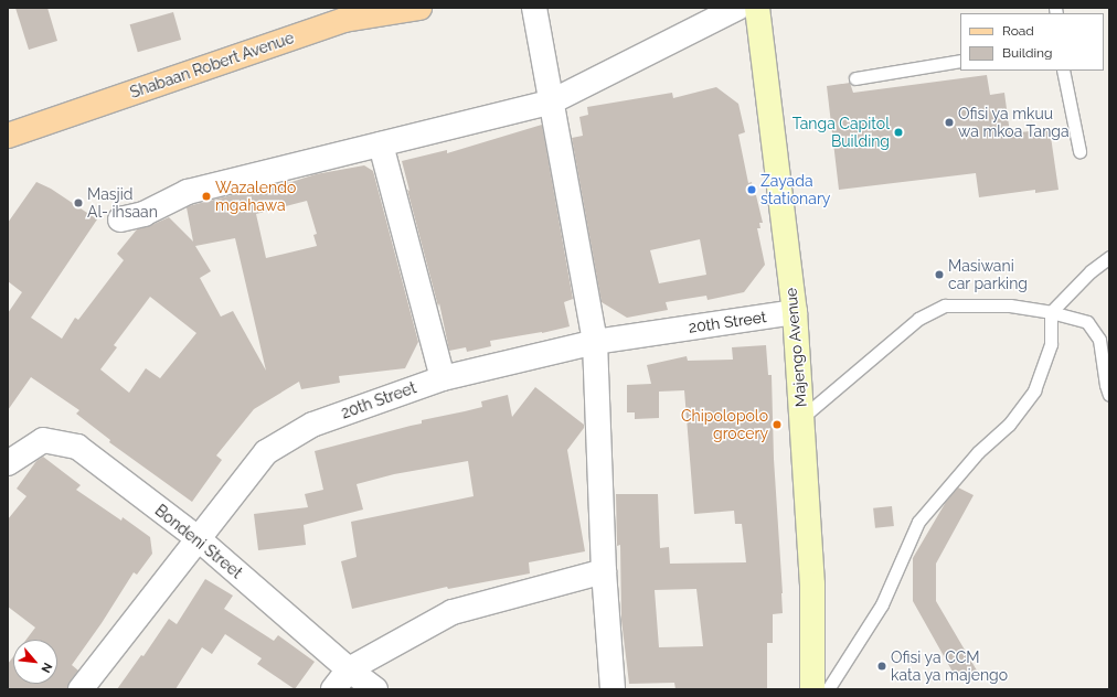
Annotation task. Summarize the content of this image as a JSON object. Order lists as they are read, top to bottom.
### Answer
{
  "streets": {
    "main road": ["Shabaan Robert Avenue"],
    "street": ["20th Street", "Majengo Avenue", "Bondeni Street"]
  },
  "crossings": [
    ["20th Street", "Majengo Avenue"],
    ["20th Street", "Bondeni Street"]
  ],
  "places": [
    "Ofisi ya mkuu wa mkoa Tanga",
    "Tanga Capitol Building",
    "Zayada stationary",
    "Wazalendo mgahawa",
    "Masjid Al- ihsaan",
    "Masiwani car parking",
    "Chipolopolo grocery",
    "Ofisi ya CCM kata ya majengo"
  ],
  "legend": ["Road", "Building"],
  "north": "bottom right"
}
